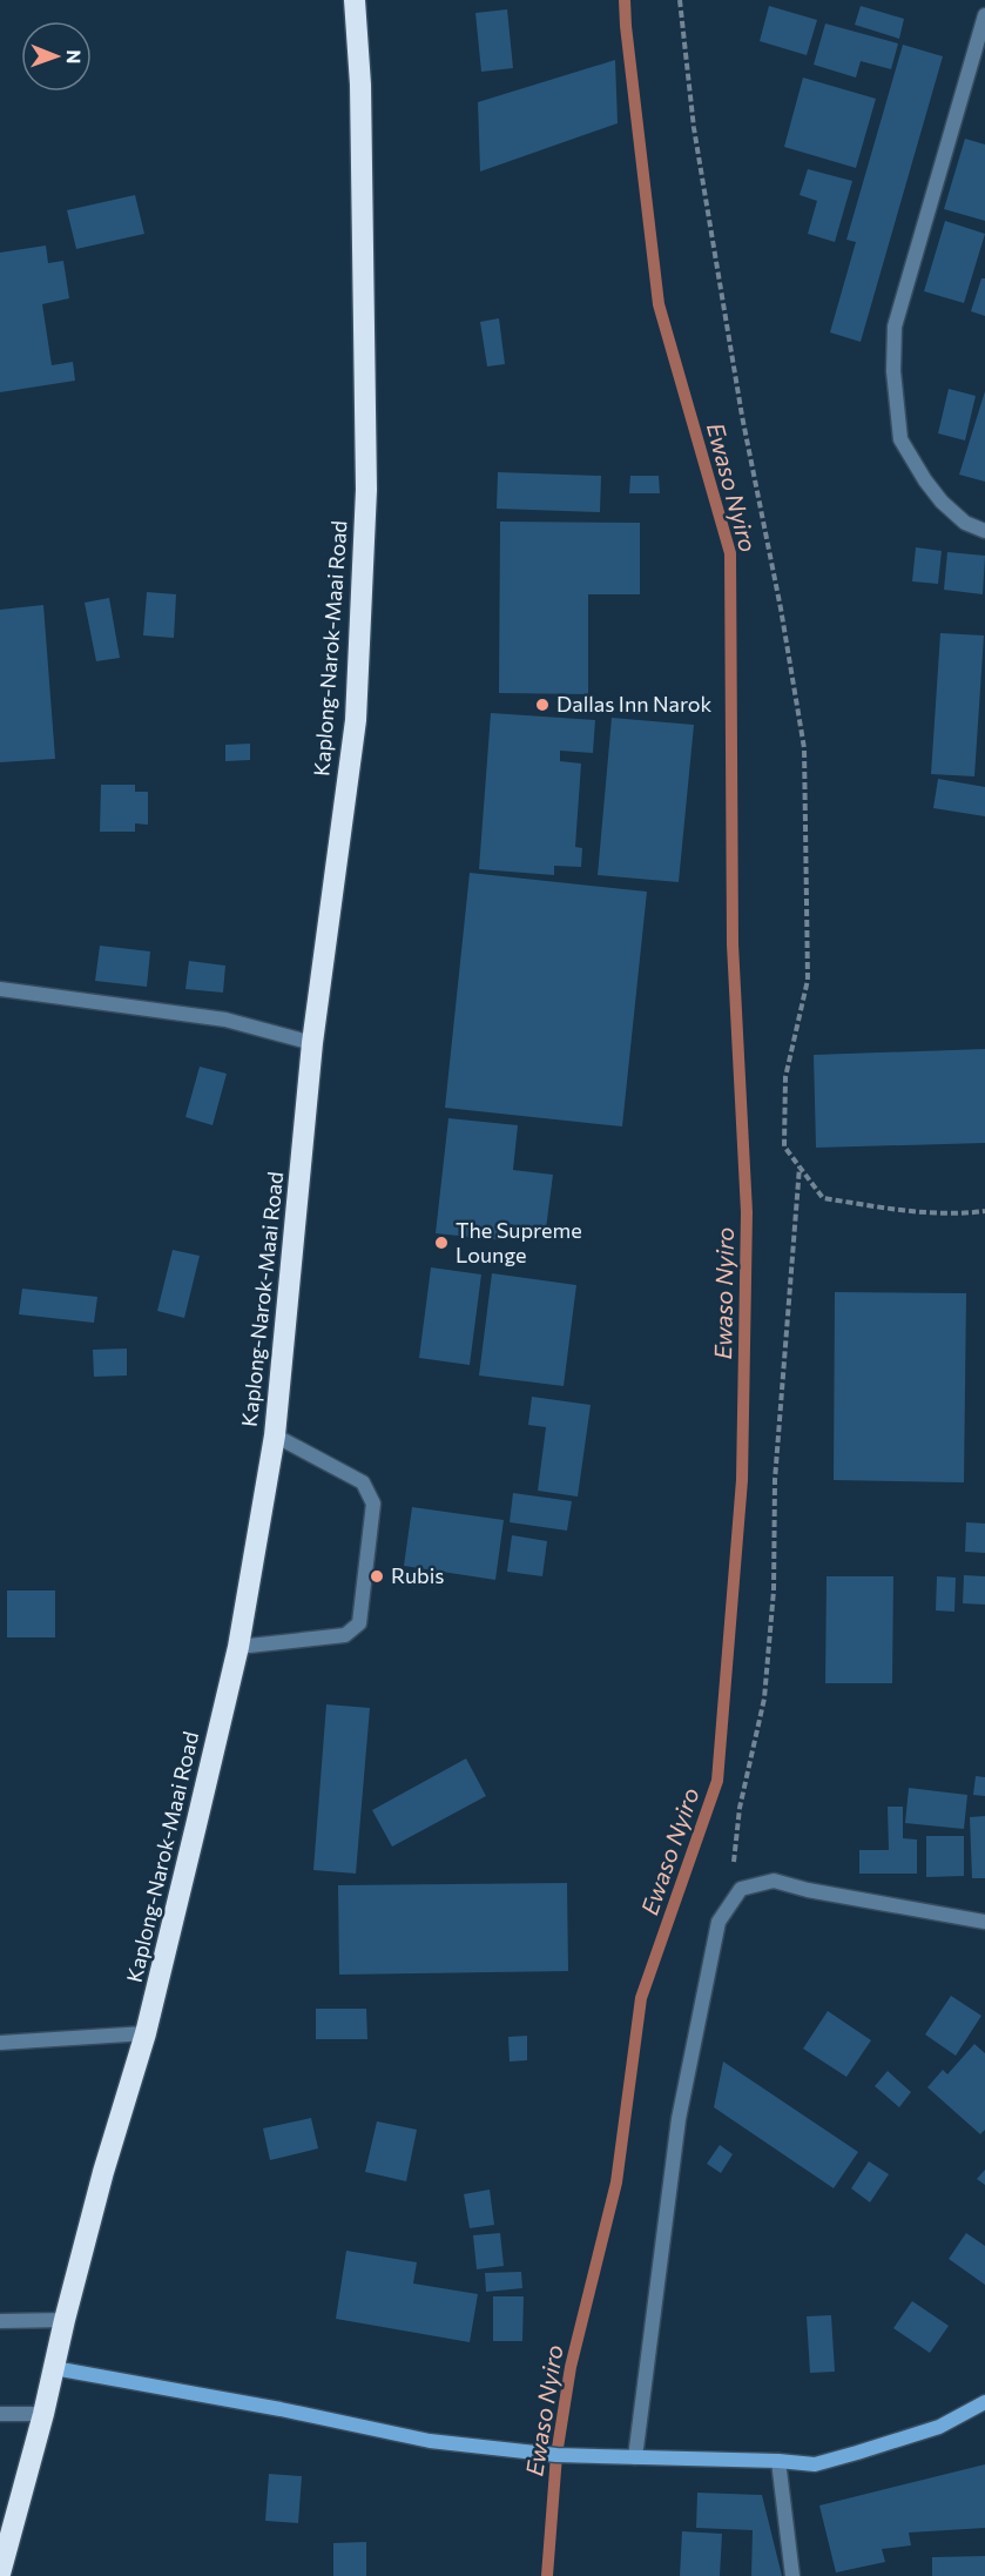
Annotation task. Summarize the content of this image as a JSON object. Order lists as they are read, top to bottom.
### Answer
{
  "streets": {
    "highway": ["Kaplong-Narok-Maai Road"]
  },
  "water": ["Ewaso Nyiro"],
  "places": ["Dallas Inn Narok", "The Supreme Lounge", "Rubis"],
  "north": "right"
}
